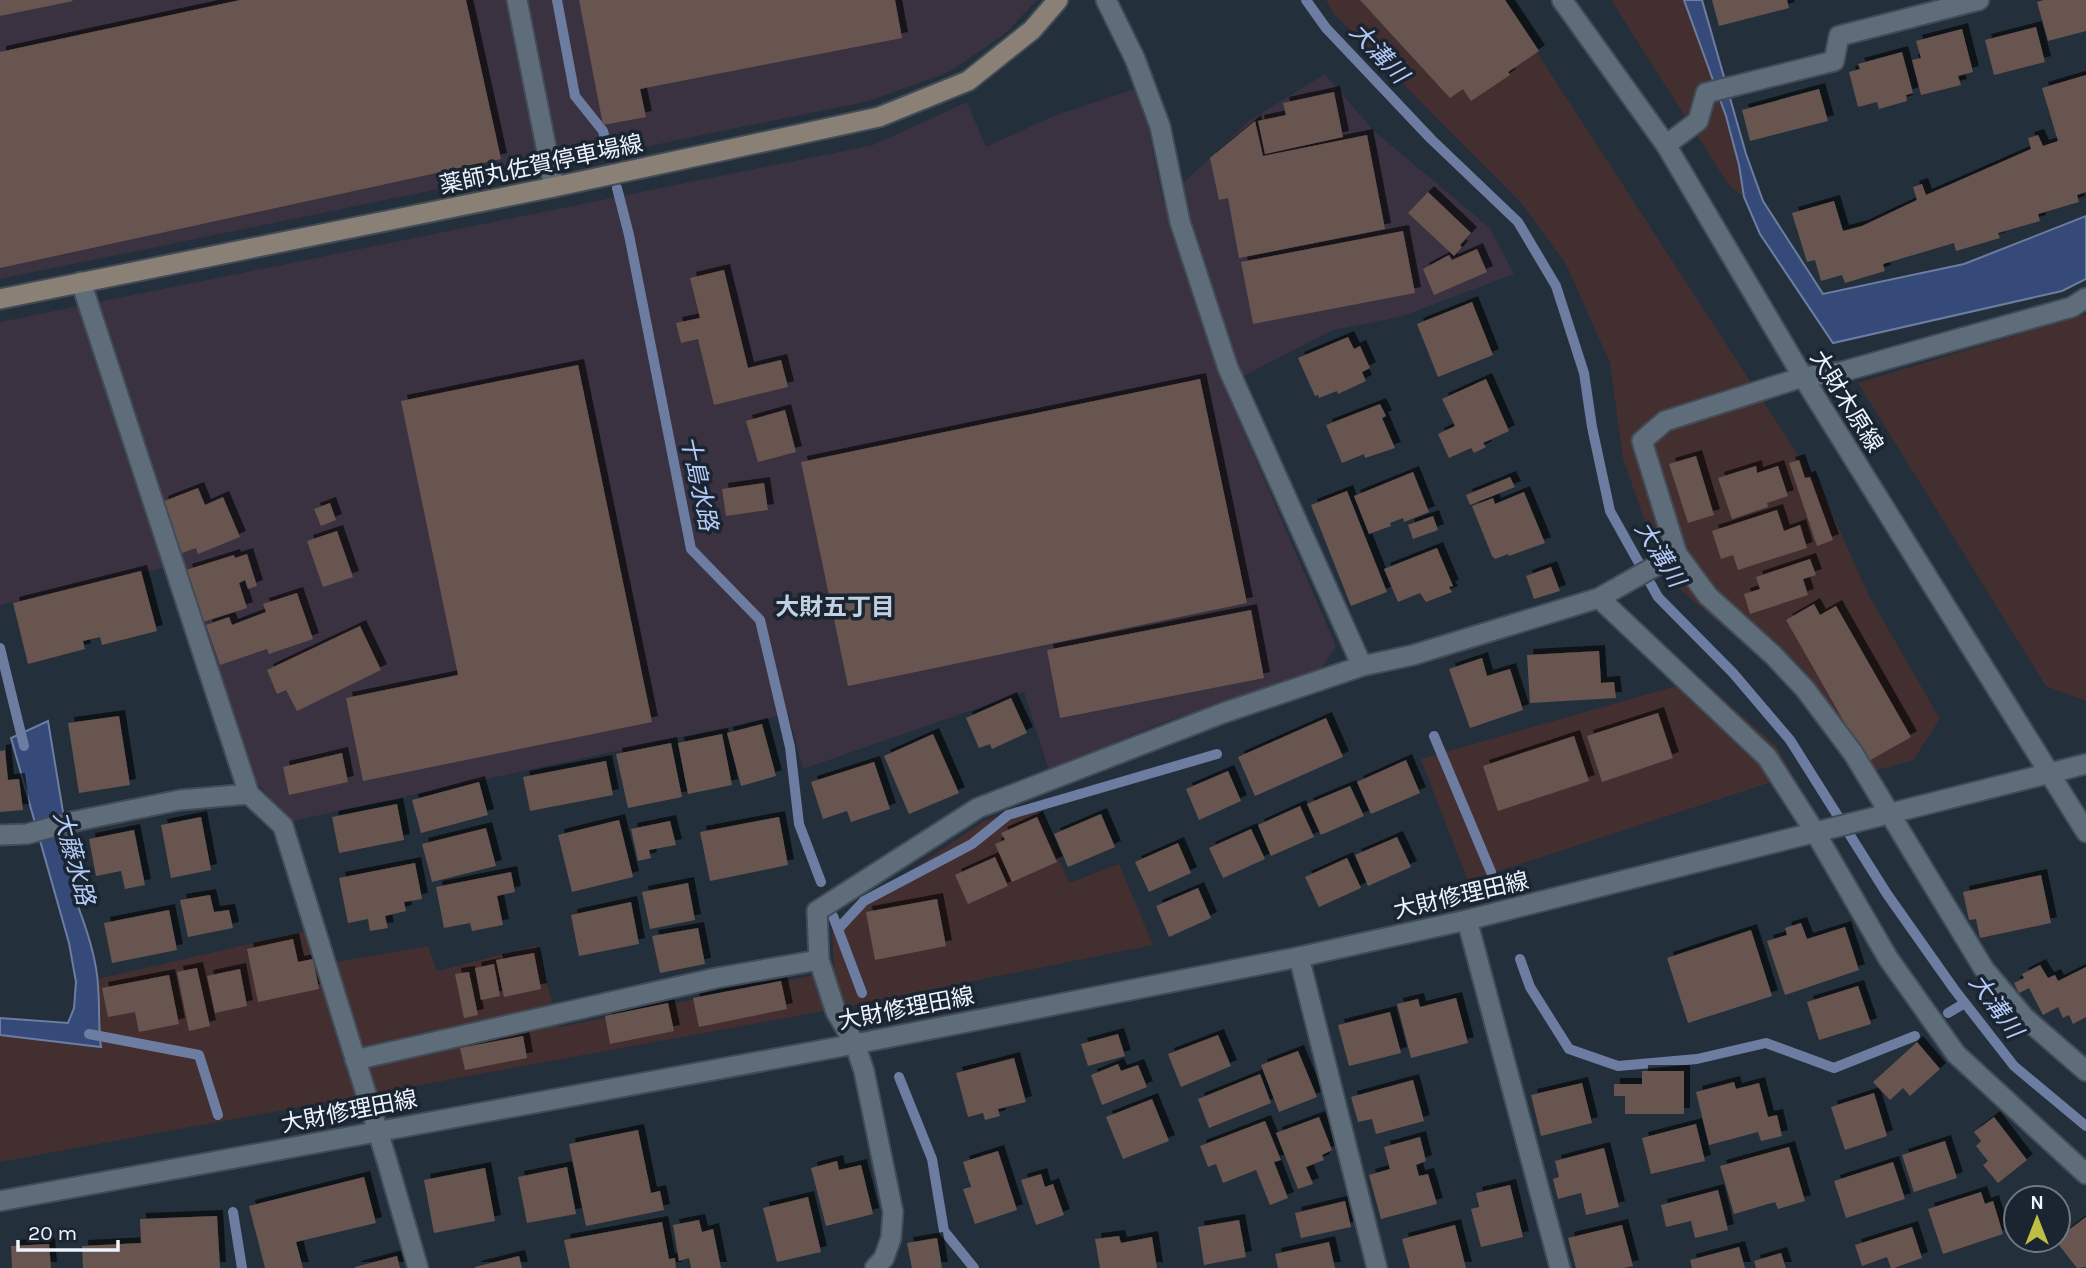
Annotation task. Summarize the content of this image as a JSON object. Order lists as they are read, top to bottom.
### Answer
{
  "streets": {
    "main road": ["薬師丸佐賀停車場線"],
    "street": ["大財木原線", "大財修理田線"]
  },
  "districts": ["大財五丁目"],
  "water": ["大溝川", "十島水路", "大藤水路"],
  "scale_bar": "20 m",
  "north": "top"
}
